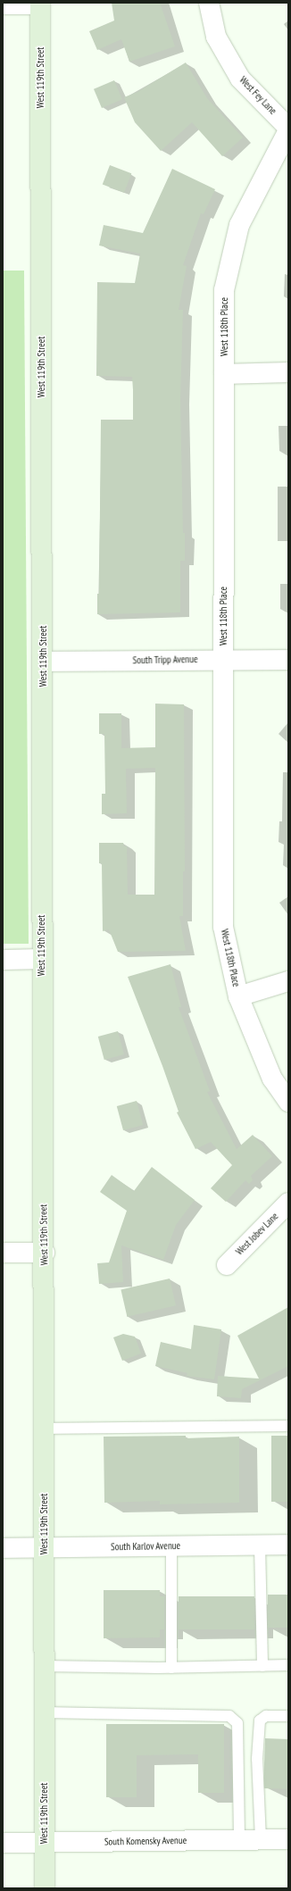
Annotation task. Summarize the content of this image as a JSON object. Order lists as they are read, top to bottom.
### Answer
{
  "streets": {
    "street": [
      "West 119th Street",
      "West Fey Lane",
      "West 118th Place",
      "South Tripp Avenue",
      "West Jobev Lane",
      "South Karlov Avenue",
      "South Komensky Avenue"
    ]
  },
  "crossings": [
    ["West 119th Street", "South Tripp Avenue"],
    ["West 119th Street", "South Karlov Avenue"],
    ["West 119th Street", "South Komensky Avenue"],
    ["West 118th Place", "South Tripp Avenue"]
  ]
}
